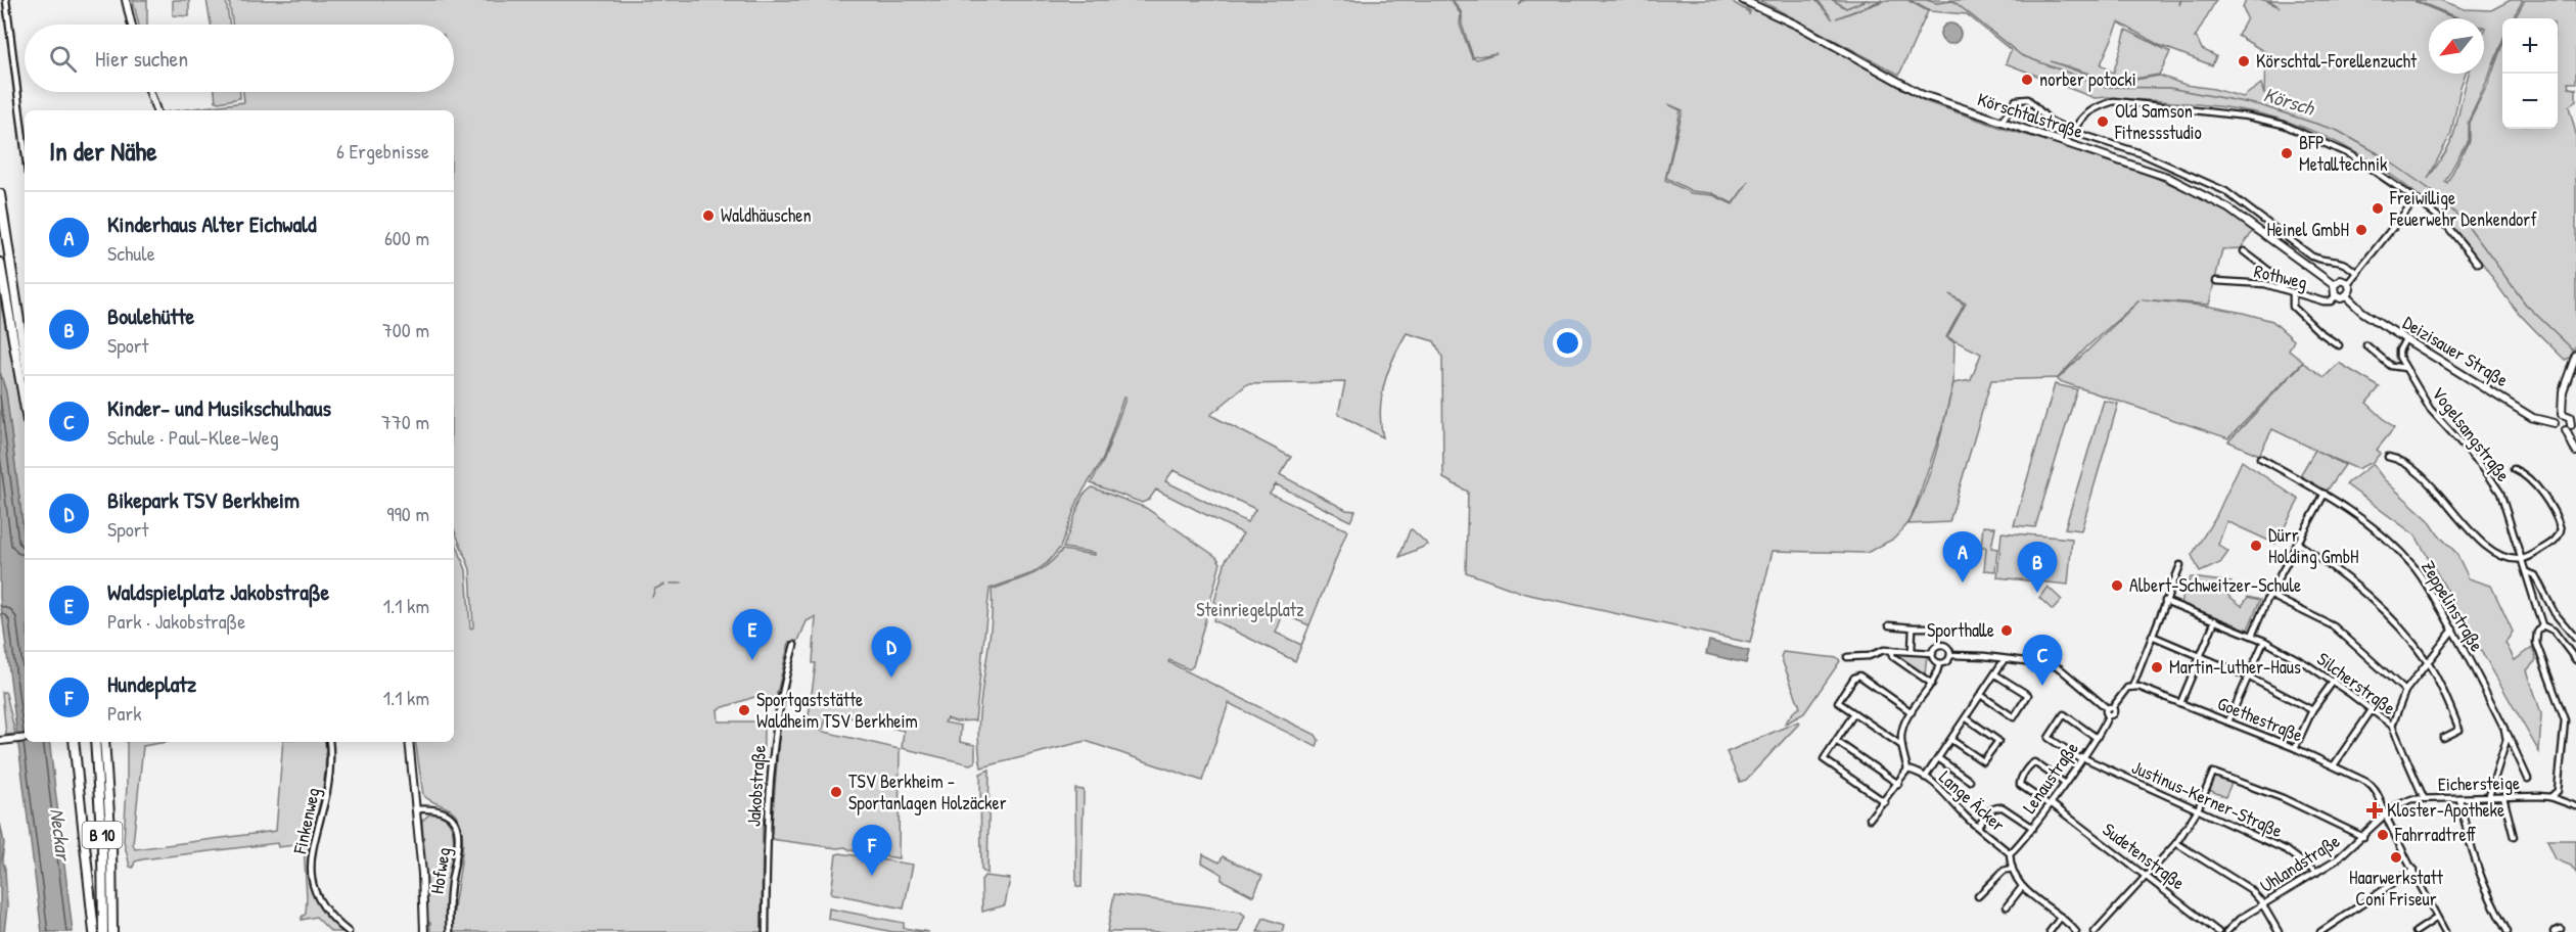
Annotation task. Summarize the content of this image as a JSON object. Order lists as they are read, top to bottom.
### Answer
{
  "streets": {
    "highway": ["B 10"],
    "main road": ["Körschtalstraße", "Deizisauer Straße"],
    "street": [
      "Rothweg",
      "Vogelsangstraße",
      "Zeppelinstraße",
      "Silcherstraße",
      "Goethestraße",
      "Lenaustraße",
      "Eichersteige",
      "Jakobstraße",
      "Justinus-Kerner-Straße",
      "Lange Äcker",
      "Finkenweg",
      "Sudetenstraße",
      "Uhlandstraße",
      "Hofweg"
    ]
  },
  "crossings": [
    ["Körschtalstraße", "Rothweg"],
    ["Körschtalstraße", "Deizisauer Straße"],
    ["Rothweg", "Deizisauer Straße"],
    ["Deizisauer Straße", "Vogelsangstraße"],
    ["Silcherstraße", "Eichersteige"],
    ["Goethestraße", "Eichersteige"],
    ["Goethestraße", "Uhlandstraße"],
    ["Lenaustraße", "Justinus-Kerner-Straße"],
    ["Lenaustraße", "Lange Äcker"],
    ["Lenaustraße", "Sudetenstraße"],
    ["Eichersteige", "Uhlandstraße"],
    ["Justinus-Kerner-Straße", "Uhlandstraße"]
  ],
  "water": ["Körsch", "Neckar"],
  "parks": ["Steinriegelplatz"],
  "places": {
    "other": [
      "Körschtal-Forellenzucht",
      "norber potocki",
      "Old Samson Fitnessstudio",
      "BFP Metalltechnik",
      "Freiwillige Feuerwehr Denkendorf",
      "Waldhäuschen",
      "Heinel GmbH",
      "Dürr Holding GmbH",
      "Albert-Schweitzer-Schule",
      "Sporthalle",
      "Martin-Luther-Haus",
      "Sportgaststätte Waldheim TSV Berkheim",
      "TSV Berkheim - Sportanlagen Holzäcker",
      "Fahrradtreff",
      "Haarwerkstatt Coni Friseur"
    ],
    "health": ["Kloster-Apotheke"]
  },
  "north": "bottom left",
  "page": {
    "map_buttons": ["+", "−"],
    "search": "Hier suchen",
    "heading": ["In der Nähe", "6 Ergebnisse"],
    "list": [
      {
        "mark": "A",
        "name": "Kinderhaus Alter Eichwald",
        "note": "Schule",
        "value": "600 m"
      },
      {
        "mark": "B",
        "name": "Boulehütte",
        "note": "Sport",
        "value": "700 m"
      },
      {
        "mark": "C",
        "name": "Kinder- und Musikschulhaus",
        "note": "Schule · Paul-Klee-Weg",
        "value": "770 m"
      },
      {
        "mark": "D",
        "name": "Bikepark TSV Berkheim",
        "note": "Sport",
        "value": "990 m"
      },
      {
        "mark": "E",
        "name": "Waldspielplatz Jakobstraße",
        "note": "Park · Jakobstraße",
        "value": "1.1 km"
      },
      {
        "mark": "F",
        "name": "Hundeplatz",
        "note": "Park",
        "value": "1.1 km"
      }
    ],
    "pins": [
      "A",
      "B",
      "E",
      "D",
      "C",
      "F"
    ]
  }
}
